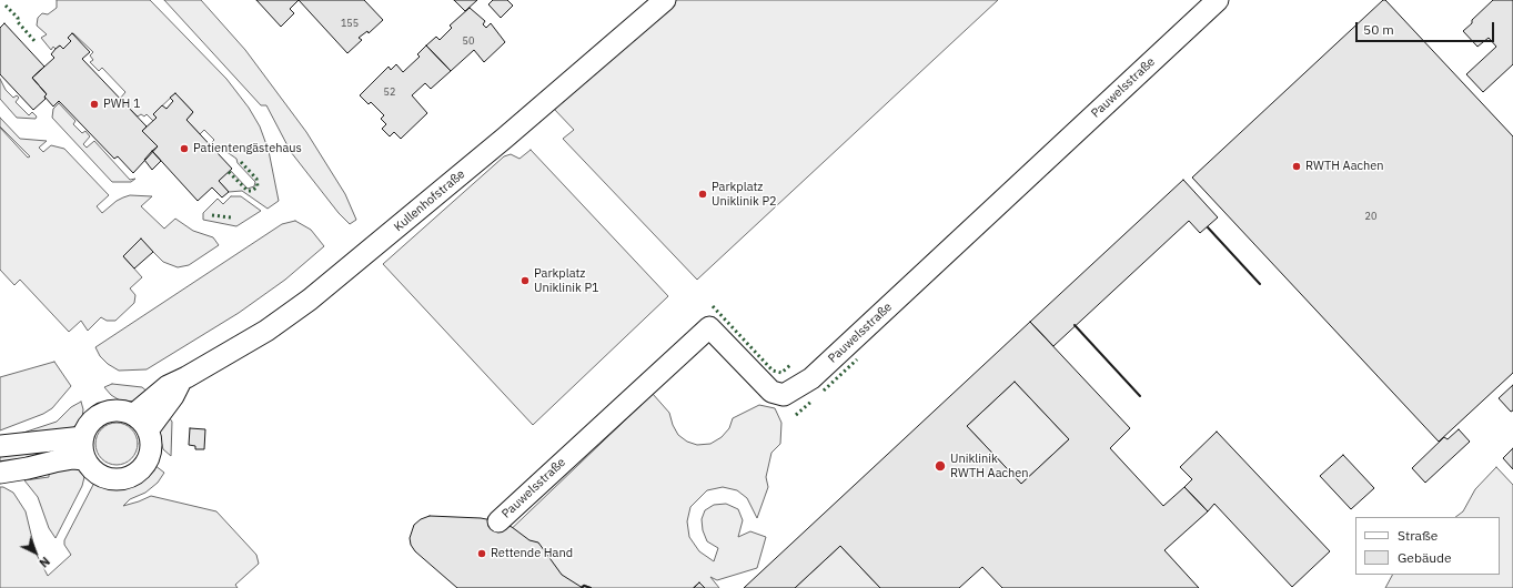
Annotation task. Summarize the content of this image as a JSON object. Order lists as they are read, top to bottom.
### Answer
{
  "streets": {
    "street": ["Pauwelsstraße", "Kullenhofstraße"]
  },
  "places": [
    "PWH 1",
    "Patientengästehaus",
    "RWTH Aachen",
    "Parkplatz Uniklinik P2",
    "Parkplatz Uniklinik P1",
    "Uniklinik RWTH Aachen",
    "Rettende Hand"
  ],
  "house_numbers": [
    "155",
    "50",
    "52",
    "20"
  ],
  "legend": ["Straße", "Gebäude"],
  "scale_bar": "50 m",
  "north": "bottom right"
}
